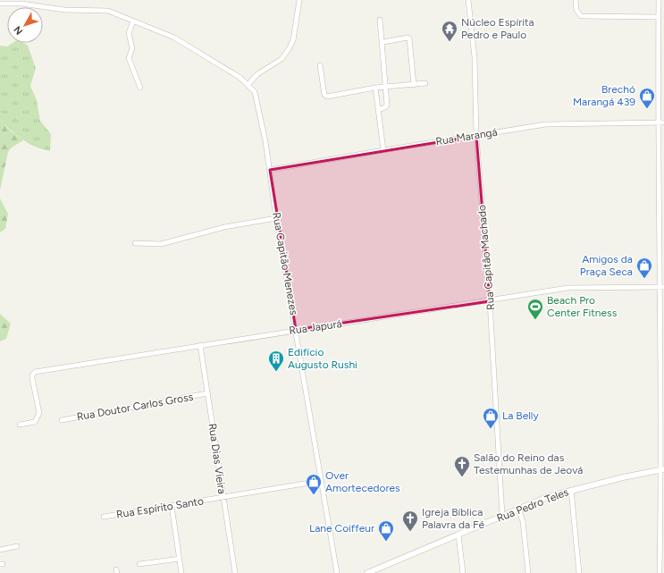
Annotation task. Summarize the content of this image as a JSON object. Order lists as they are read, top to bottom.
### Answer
{
  "streets": {
    "street": [
      "Rua Marangá",
      "Rua Capitão Machado",
      "Rua Capitão Menezes",
      "Rua Japurá",
      "Rua Doutor Carlos Gross",
      "Rua Dias Vieira",
      "Rua Pedro Teles",
      "Rua Espírito Santo"
    ]
  },
  "crossings": [
    ["Rua Marangá", "Rua Capitão Machado"],
    ["Rua Marangá", "Rua Capitão Menezes"],
    ["Rua Capitão Machado", "Rua Japurá"],
    ["Rua Capitão Machado", "Rua Pedro Teles"],
    ["Rua Capitão Menezes", "Rua Japurá"],
    ["Rua Capitão Menezes", "Rua Espírito Santo"],
    ["Rua Japurá", "Rua Dias Vieira"],
    ["Rua Doutor Carlos Gross", "Rua Dias Vieira"],
    ["Rua Dias Vieira", "Rua Espírito Santo"]
  ],
  "places": {
    "temple": ["Núcleo Espírita Pedro e Paulo"],
    "shop": [
      "Brechó Marangá 439",
      "Amigos da Praça Seca",
      "La Belly",
      "Over Amortecedores",
      "Lane Coiffeur"
    ],
    "sports": ["Beach Pro Center Fitness"],
    "building": ["Edifício Augusto Rushi"],
    "church": ["Salão do Reino das Testemunhas de Jeová", "Igreja Bíblica Palavra da Fé"]
  },
  "north": "bottom left"
}
